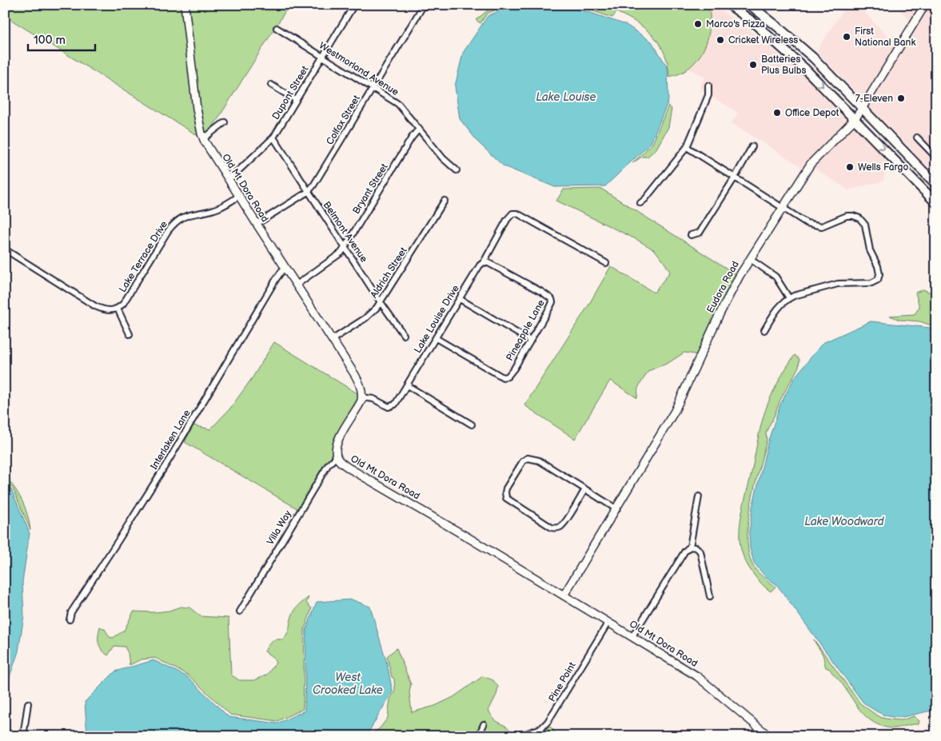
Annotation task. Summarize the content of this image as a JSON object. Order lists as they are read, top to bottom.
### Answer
{
  "streets": {
    "street": [
      "Westmorland Avenue",
      "Dupont Street",
      "Colfax Street",
      "Old Mt Dora Road",
      "Bryant Street",
      "Belmont Avenue",
      "Lake Terrace Drive",
      "Aldrich Street",
      "Eudora Road",
      "Lake Louise Drive",
      "Pineapple Lane",
      "Interlaken Lane",
      "Villa Way",
      "Pine Point"
    ]
  },
  "crossings": [
    ["Westmorland Avenue", "Dupont Street"],
    ["Westmorland Avenue", "Colfax Street"],
    ["Westmorland Avenue", "Bryant Street"],
    ["Dupont Street", "Old Mt Dora Road"],
    ["Dupont Street", "Belmont Avenue"],
    ["Colfax Street", "Old Mt Dora Road"],
    ["Colfax Street", "Belmont Avenue"],
    ["Old Mt Dora Road", "Bryant Street"],
    ["Old Mt Dora Road", "Lake Terrace Drive"],
    ["Old Mt Dora Road", "Aldrich Street"],
    ["Old Mt Dora Road", "Eudora Road"],
    ["Old Mt Dora Road", "Lake Louise Drive"],
    ["Old Mt Dora Road", "Interlaken Lane"],
    ["Old Mt Dora Road", "Villa Way"],
    ["Old Mt Dora Road", "Pine Point"],
    ["Bryant Street", "Belmont Avenue"],
    ["Belmont Avenue", "Aldrich Street"],
    ["Lake Louise Drive", "Pineapple Lane"]
  ],
  "water": ["Lake Louise", "Lake Woodward", "West Crooked Lake"],
  "places": [
    "Marco's Pizza",
    "First National Bank",
    "Cricket Wireless",
    "Batteries Plus Bulbs",
    "7-Eleven",
    "Office Depot",
    "Wells Fargo"
  ],
  "scale_bar": "100 m"
}
